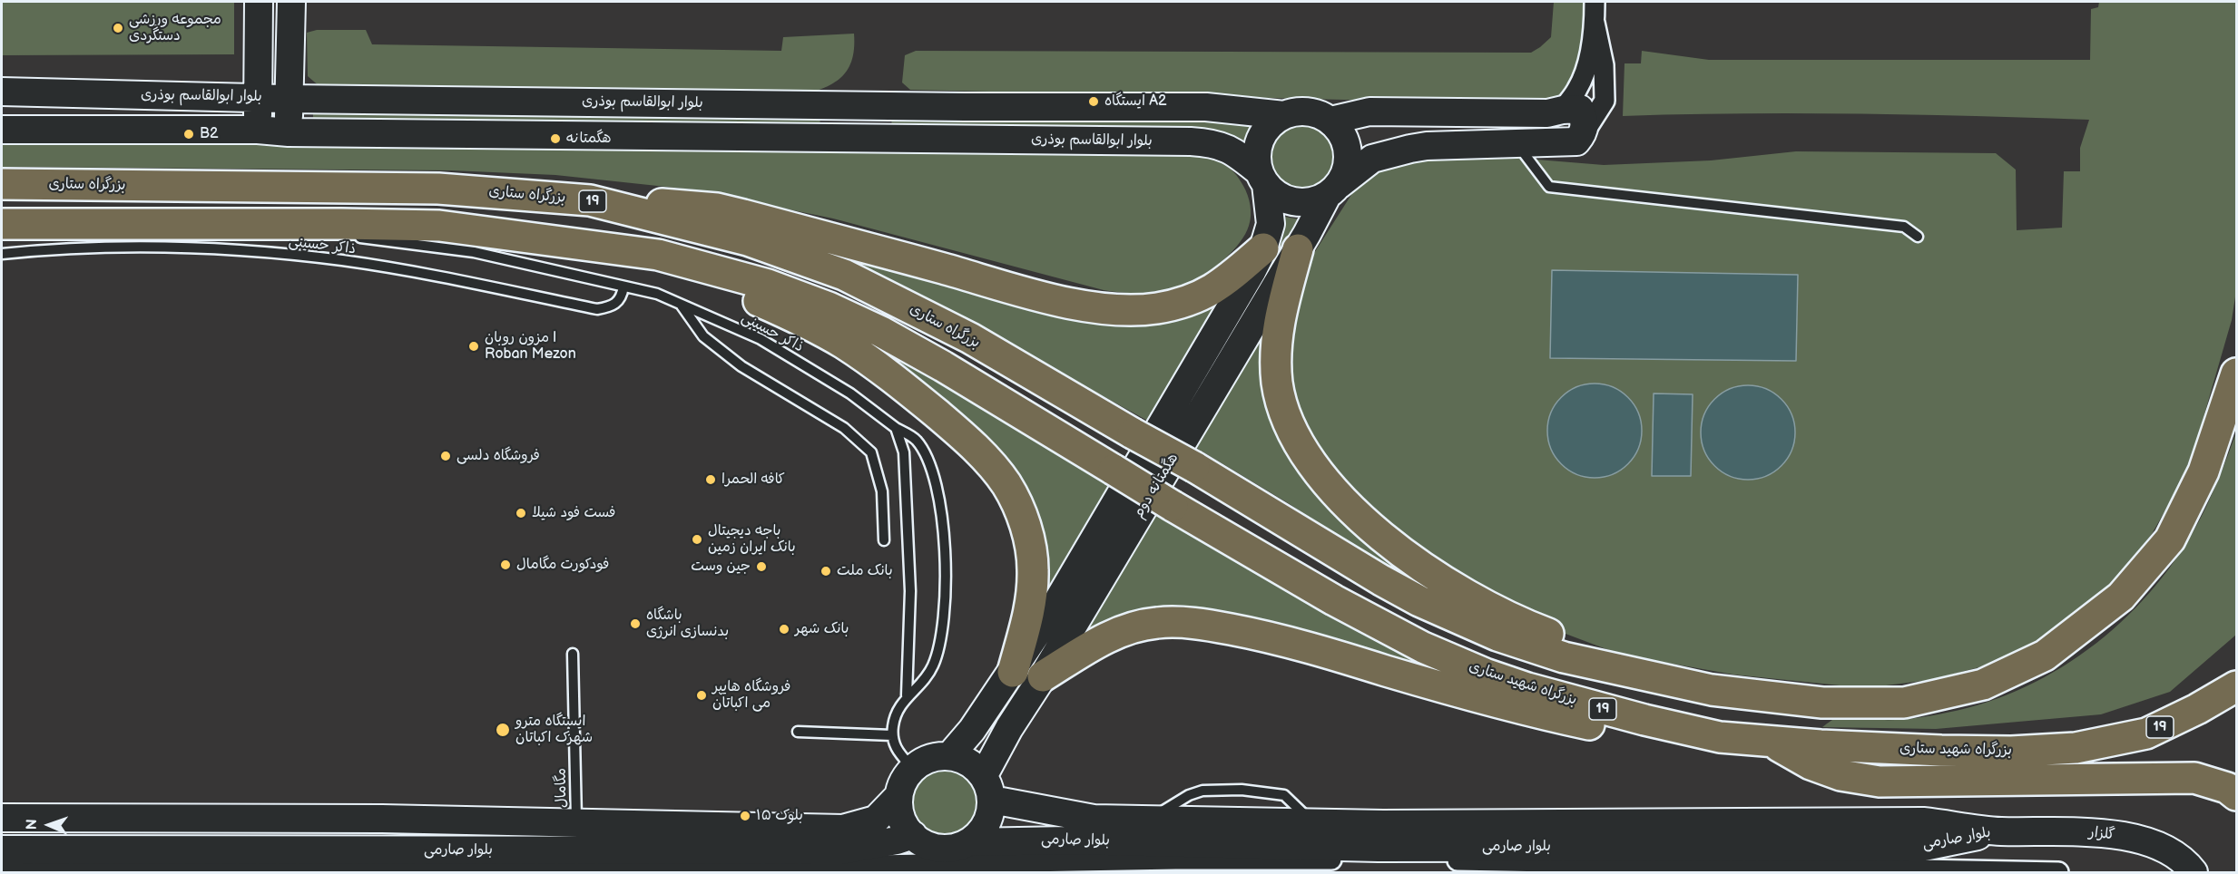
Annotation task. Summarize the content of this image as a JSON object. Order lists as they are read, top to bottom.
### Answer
{
  "streets": {
    "highway": ["بزرگراه ستاری", "19", "بزرگراه شهید ستاری"],
    "main road": [
      "بلوار ابوالقاسم بوذری",
      "هگمتانه دوم",
      "گلزار",
      "بلوار صارمی"
    ],
    "lane": ["ذاکر حسینی", "مگامال"]
  },
  "crossings": [
    ["بلوار ابوالقاسم بوذری", "هگمتانه دوم"],
    ["بزرگراه ستاری", "19"],
    ["19", "ذاکر حسینی"],
    ["19", "بزرگراه شهید ستاری"],
    ["هگمتانه دوم", "بلوار صارمی"],
    ["مگامال", "بلوار صارمی"],
    ["گلزار", "بلوار صارمی"]
  ],
  "places": [
    "مجموعه ورزشی دستگردی",
    "ایستگاه A2",
    "B2",
    "هگمتانه",
    "مزون روبان | Roban Mezon",
    "فروشگاه دلسی",
    "کافه الحمرا",
    "فست فود شیلا",
    "باجه دیجیتال بانک ایران زمین",
    "فودکورت مگامال",
    "جین وست",
    "بانک ملت",
    "باشگاه بدنسازی انرژی",
    "بانک شهر",
    "فروشگاه هایپر می اکباتان",
    "ایستگاه مترو شهرک اکباتان",
    "بلوک ۱۵"
  ],
  "north": "left"
}
